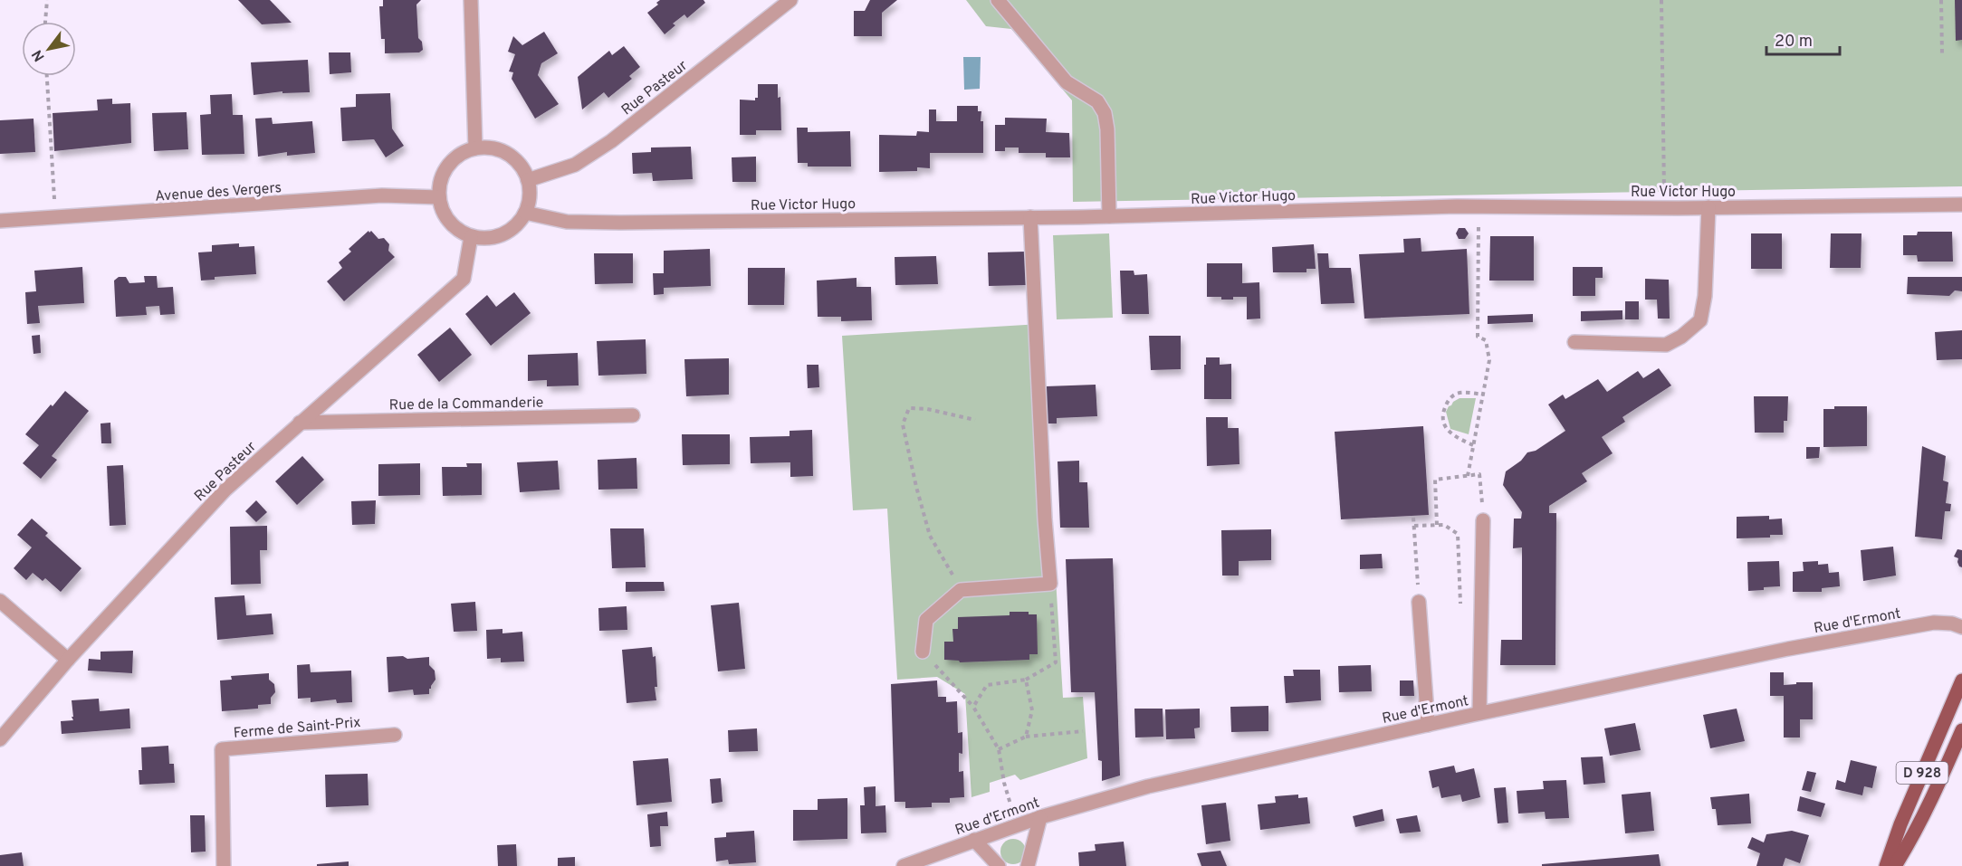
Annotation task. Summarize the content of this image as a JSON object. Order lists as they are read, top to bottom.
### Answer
{
  "streets": {
    "main road": ["D 928"],
    "street": [
      "Rue Pasteur",
      "Avenue des Vergers",
      "Rue Victor Hugo",
      "Rue de la Commanderie",
      "Rue d'Ermont",
      "Ferme de Saint-Prix"
    ]
  },
  "crossings": [
    ["Rue Pasteur", "Avenue des Vergers"],
    ["Rue Pasteur", "Rue Victor Hugo"],
    ["Rue Pasteur", "Rue de la Commanderie"],
    ["Avenue des Vergers", "Rue Victor Hugo"]
  ],
  "scale_bar": "20 m",
  "north": "bottom left"
}
